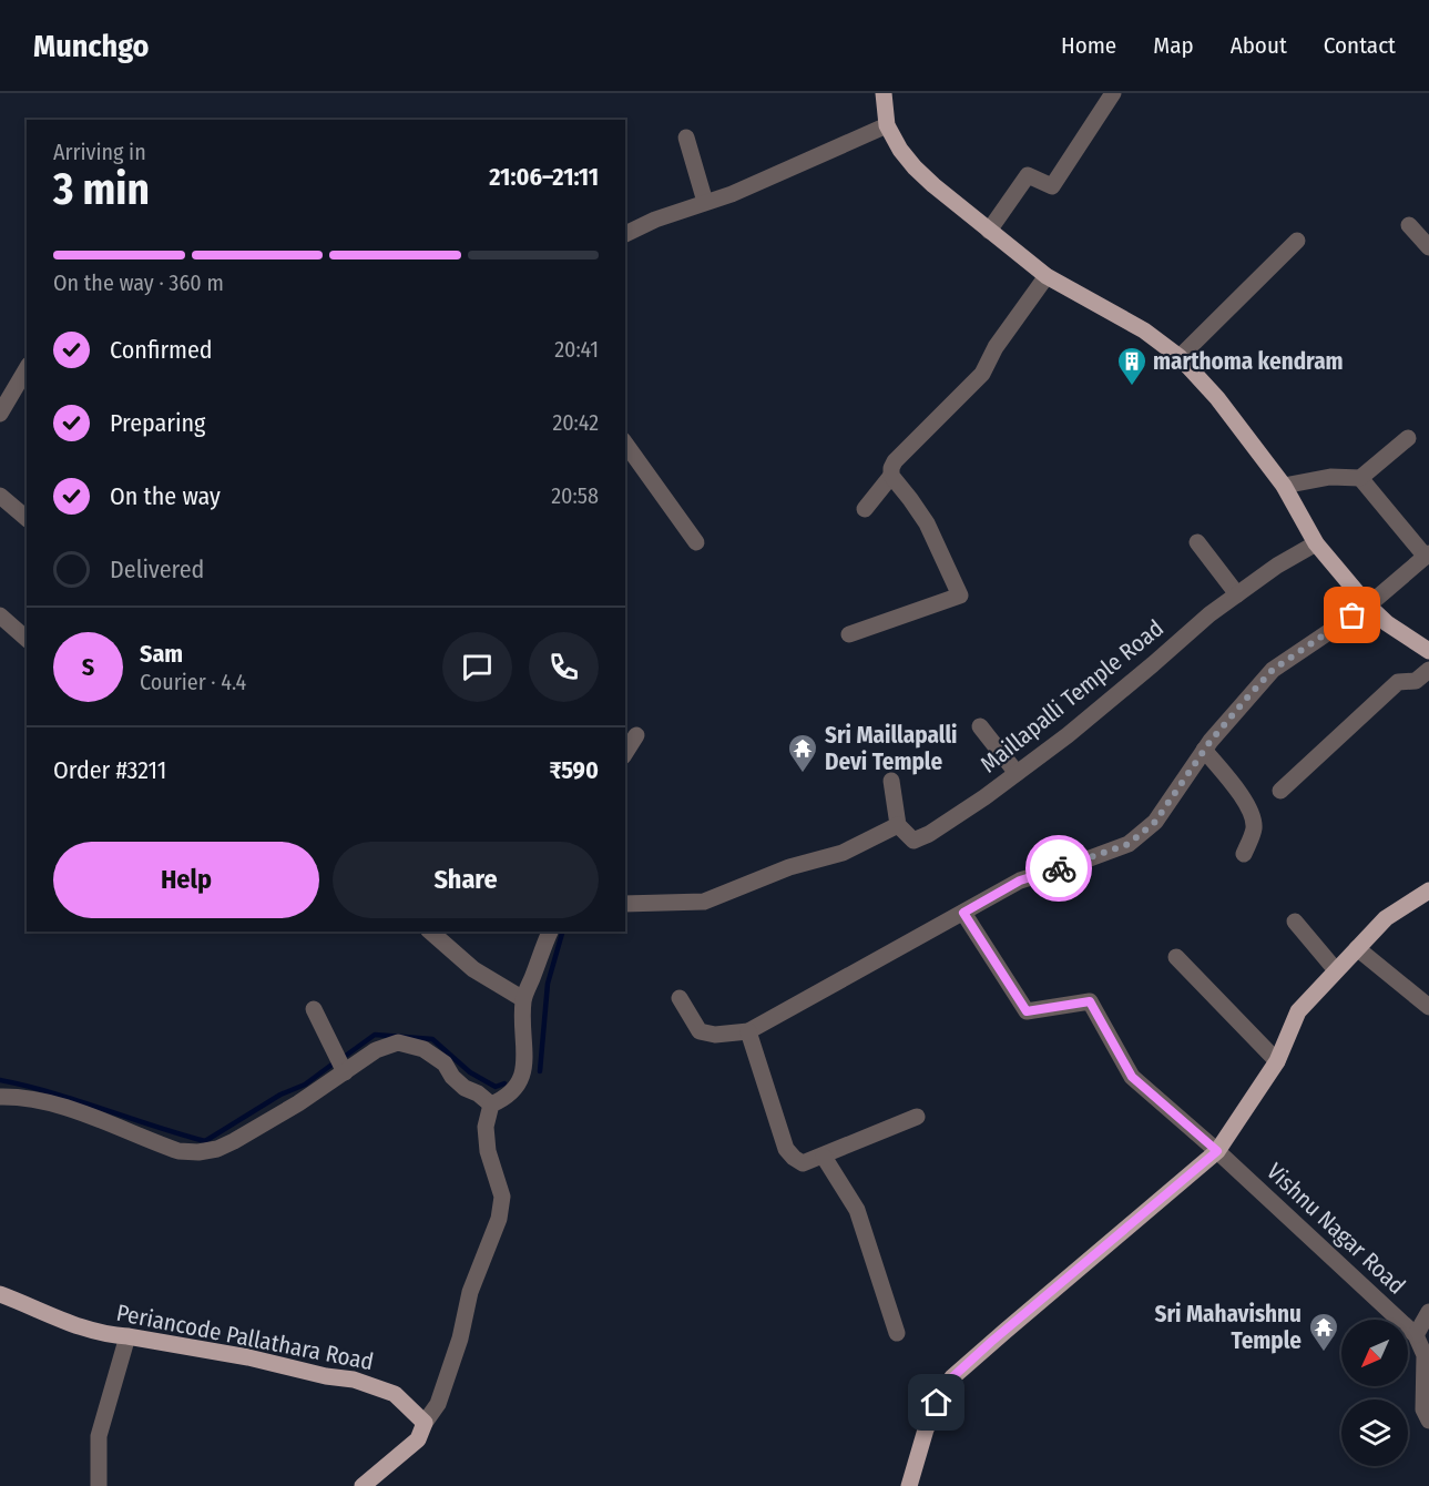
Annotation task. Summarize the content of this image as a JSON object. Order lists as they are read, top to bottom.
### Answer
{
  "streets": {
    "main road": ["Periancode Pallathara Road"],
    "street": ["Maillapalli Temple Road", "Vishnu Nagar Road"]
  },
  "places": {
    "building": ["marthoma kendram"],
    "temple": ["Sri Maillapalli Devi Temple", "Sri Mahavishnu Temple"]
  },
  "north": "bottom left",
  "page": {
    "header": "Munchgo",
    "nav": [
      "Home",
      "Map",
      "About",
      "Contact"
    ],
    "heading": ["3 min", "Arriving in", "21:06–21:11"],
    "panel": [
      "Sam",
      "Courier · 4.4",
      "Order #3211",
      "₹590"
    ],
    "bar": "On the way · 360 m",
    "list": [
      ["Confirmed", "20:41"],
      ["Preparing", "20:42"],
      ["On the way", "20:58"],
      "Delivered"
    ],
    "round": "S",
    "buttons": ["Help", "Share"]
  }
}
